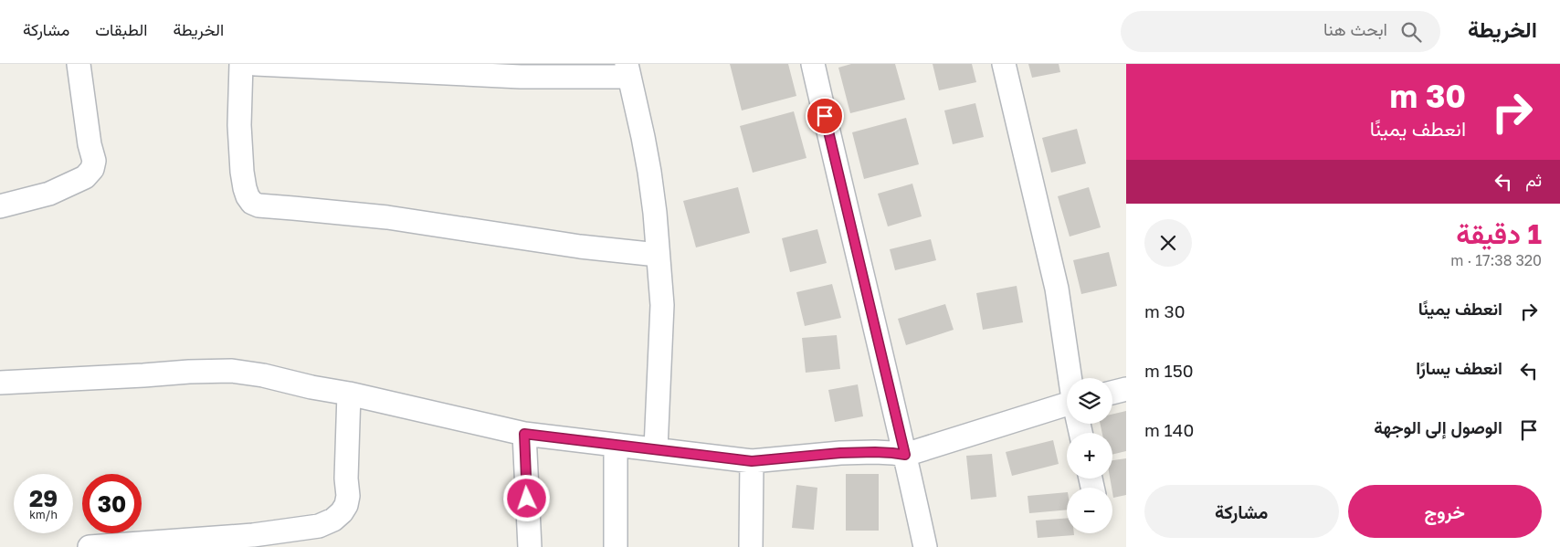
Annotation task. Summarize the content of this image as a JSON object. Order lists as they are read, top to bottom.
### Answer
{
  "page": {
    "header": "الخريطة",
    "search": "ابحث هنا",
    "nav": ["الخريطة", "الطبقات", "مشاركة"],
    "turn": ["30 m", "انعطف يمينًا"],
    "then": "ثم",
    "heading": ["1 دقيقة", "320 m · 17:38"],
    "list": [
      {
        "name": "انعطف يمينًا",
        "value": "30 m"
      },
      {
        "name": "انعطف يسارًا",
        "value": "150 m"
      },
      {
        "name": "الوصول إلى الوجهة",
        "value": "140 m"
      }
    ],
    "map_buttons": ["+", "−"],
    "speed": "29 km/h",
    "limit": "30",
    "buttons": ["خروج", "مشاركة"]
  }
}
